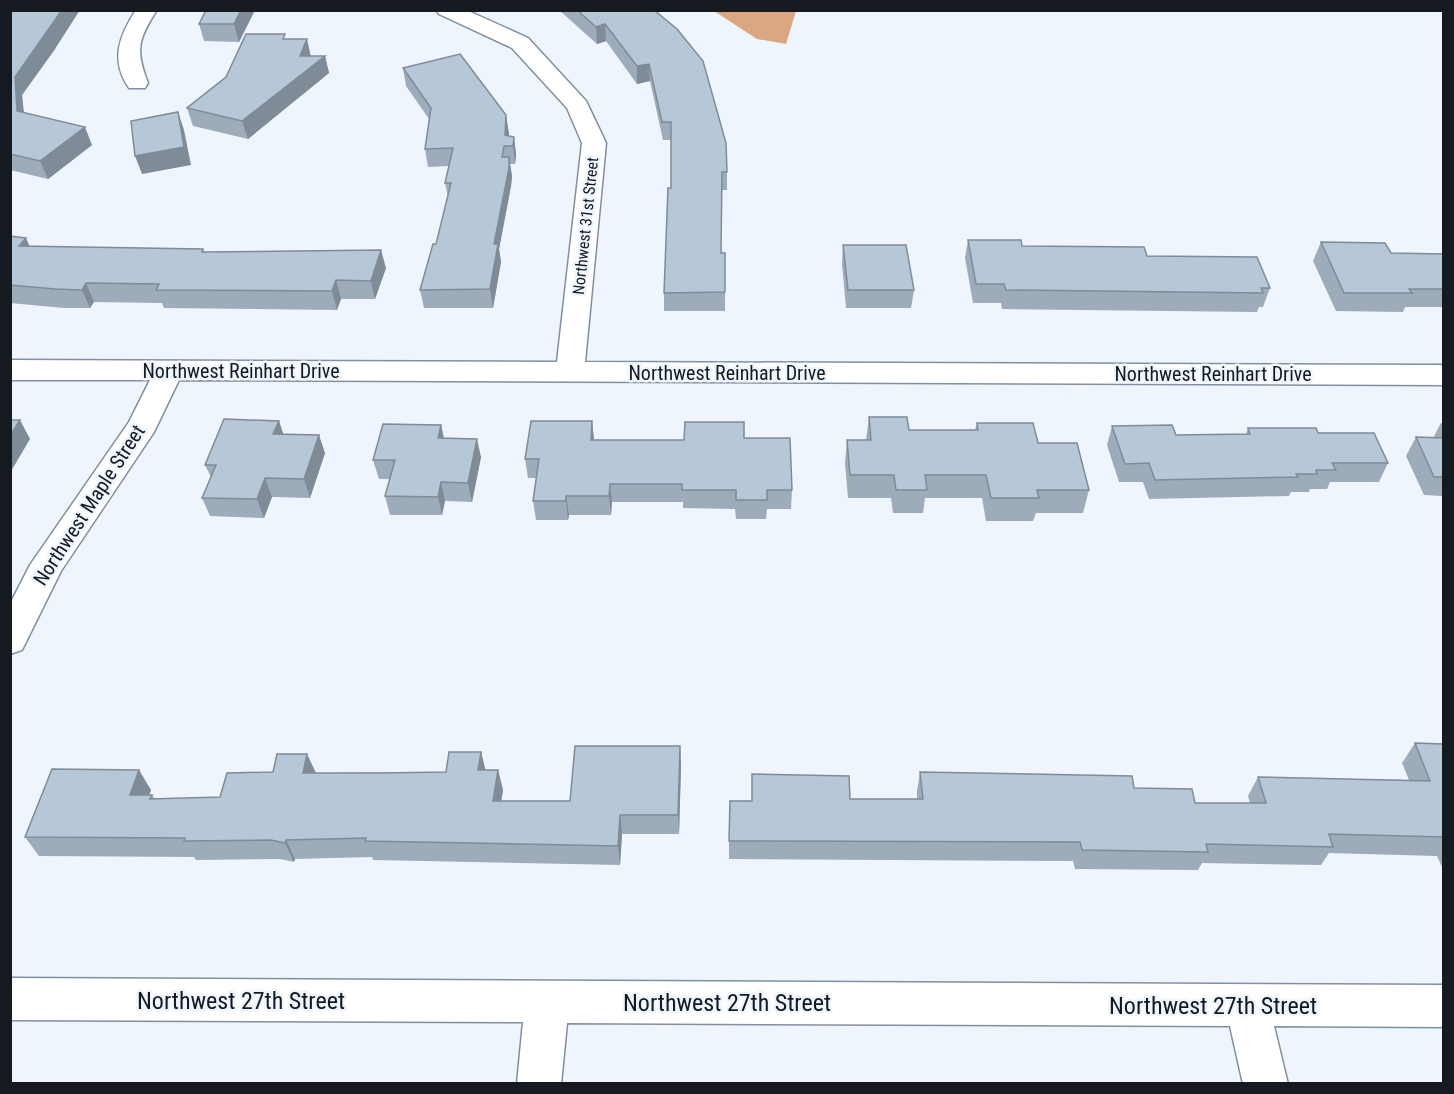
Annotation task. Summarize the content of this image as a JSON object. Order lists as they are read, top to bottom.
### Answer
{
  "streets": {
    "street": [
      "Northwest 31st Street",
      "Northwest Reinhart Drive",
      "Northwest Maple Street",
      "Northwest 27th Street"
    ]
  },
  "crossings": [
    ["Northwest 31st Street", "Northwest Reinhart Drive"],
    ["Northwest Reinhart Drive", "Northwest Maple Street"]
  ]
}
